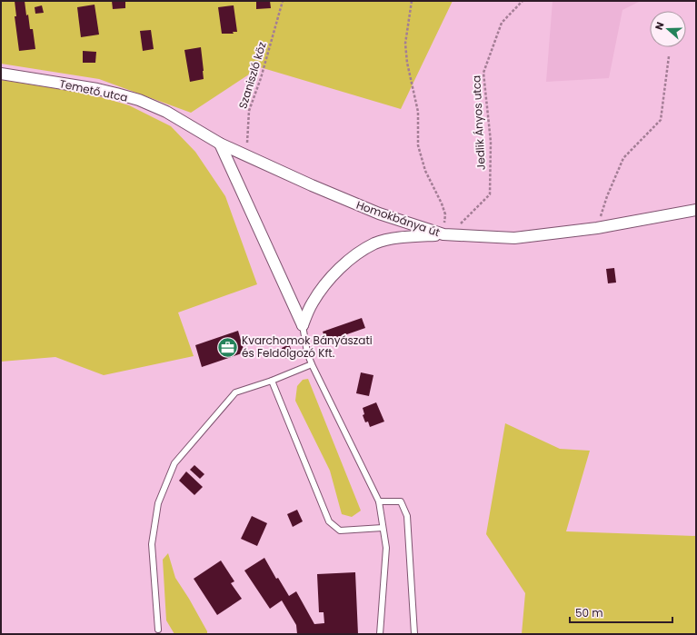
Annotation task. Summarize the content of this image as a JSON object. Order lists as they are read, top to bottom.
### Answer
{
  "streets": {
    "street": ["Temető utca", "Homokbánya út"],
    "path": ["Szaniszló köz", "Jedlik Ányos utca"]
  },
  "crossings": [
    ["Szaniszló köz", "Homokbánya út"],
    ["Temető utca", "Homokbánya út"],
    ["Jedlik Ányos utca", "Homokbánya út"]
  ],
  "places": {
    "office": ["Kvarchomok Bányászati és Feldolgozó Kft."]
  },
  "scale_bar": "50 m",
  "north": "left"
}
